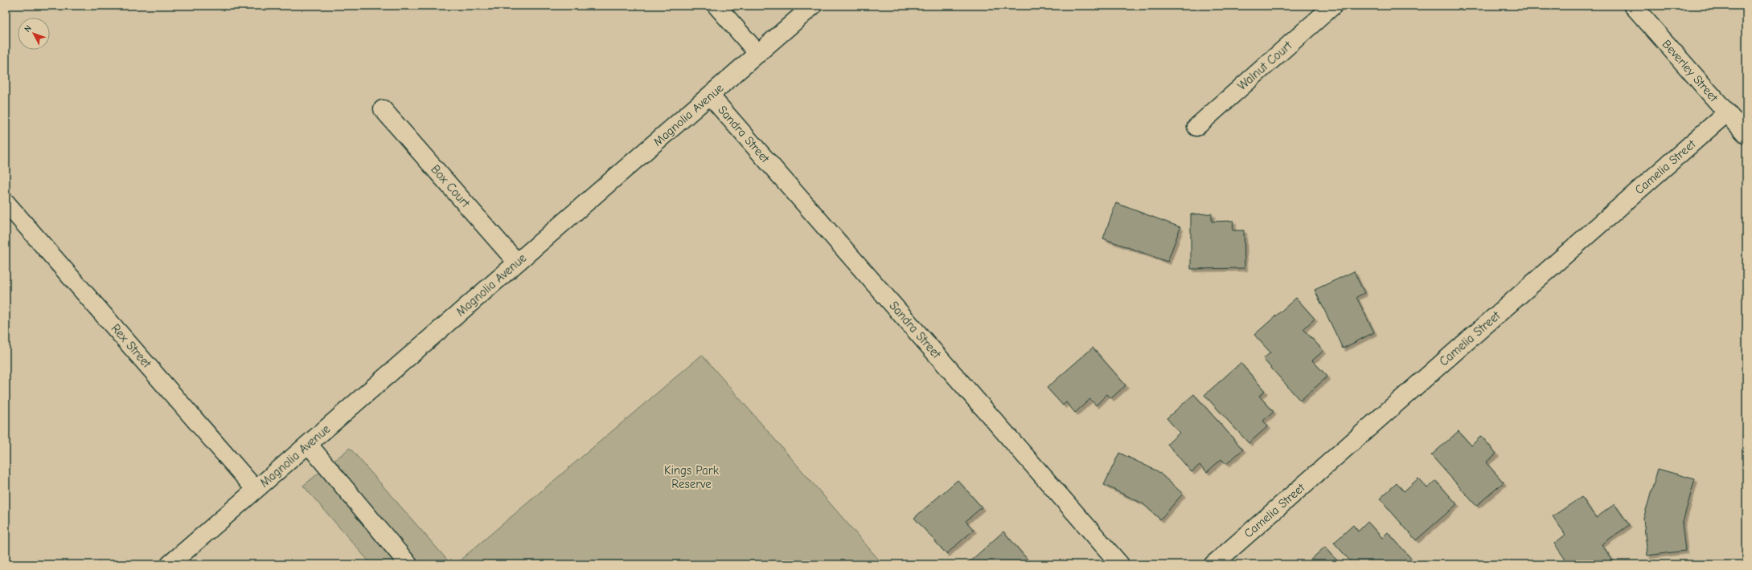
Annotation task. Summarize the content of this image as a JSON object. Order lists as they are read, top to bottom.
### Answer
{
  "streets": {
    "street": [
      "Walnut Court",
      "Beverley Street",
      "Magnolia Avenue",
      "Sandra Street",
      "Camelia Street",
      "Box Court",
      "Rex Street"
    ]
  },
  "crossings": [
    ["Beverley Street", "Camelia Street"],
    ["Magnolia Avenue", "Sandra Street"],
    ["Magnolia Avenue", "Box Court"],
    ["Magnolia Avenue", "Rex Street"]
  ],
  "parks": ["Kings Park Reserve"],
  "north": "top left"
}
